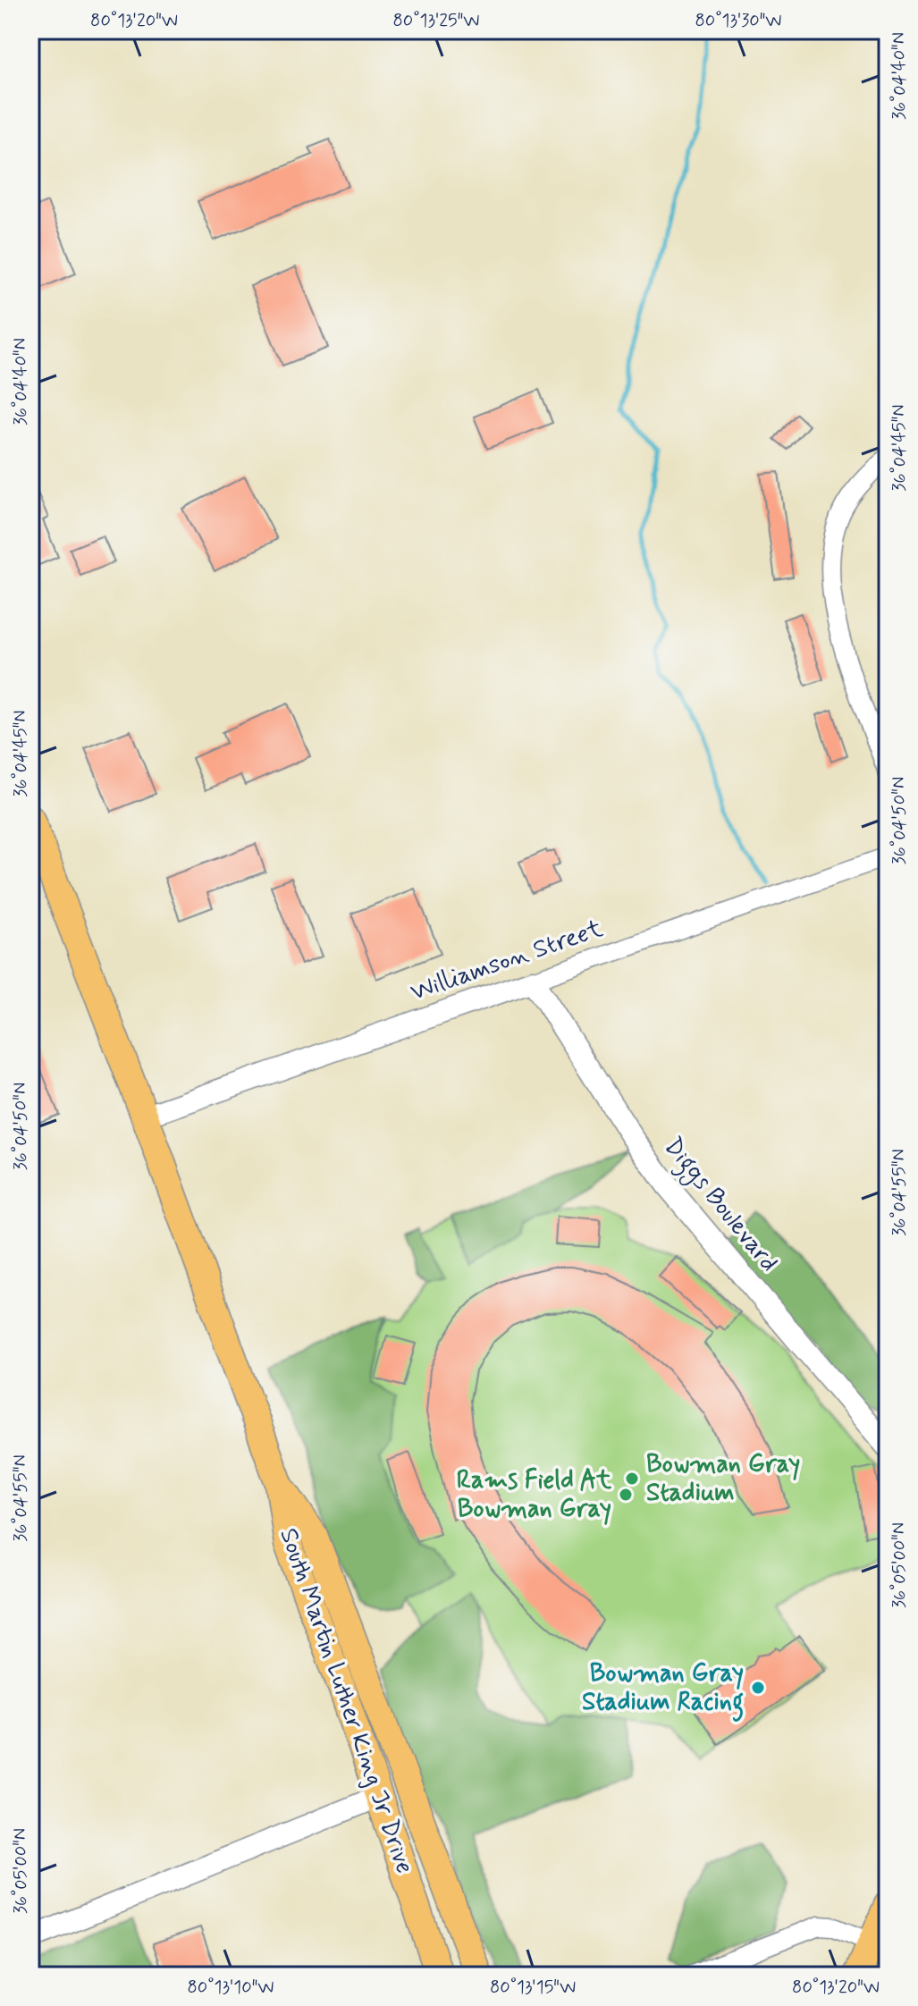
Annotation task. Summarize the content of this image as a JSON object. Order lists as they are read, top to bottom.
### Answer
{
  "streets": {
    "main road": ["South Martin Luther King Jr Drive"],
    "street": ["Williamson Street", "Diggs Boulevard"]
  },
  "crossings": [
    ["Williamson Street", "Diggs Boulevard"]
  ],
  "places": ["Bowman Gray Stadium", "Rams Field At Bowman Gray", "Bowman Gray Stadium Racing"],
  "coordinates": [
    "80°13'20\"W",
    "80°13'25\"W",
    "80°13'30\"W",
    "36°04'40\"N",
    "36°04'45\"N",
    "36°04'50\"N",
    "36°04'55\"N",
    "36°05'00\"N",
    "80°13'10\"W",
    "80°13'15\"W"
  ]
}
